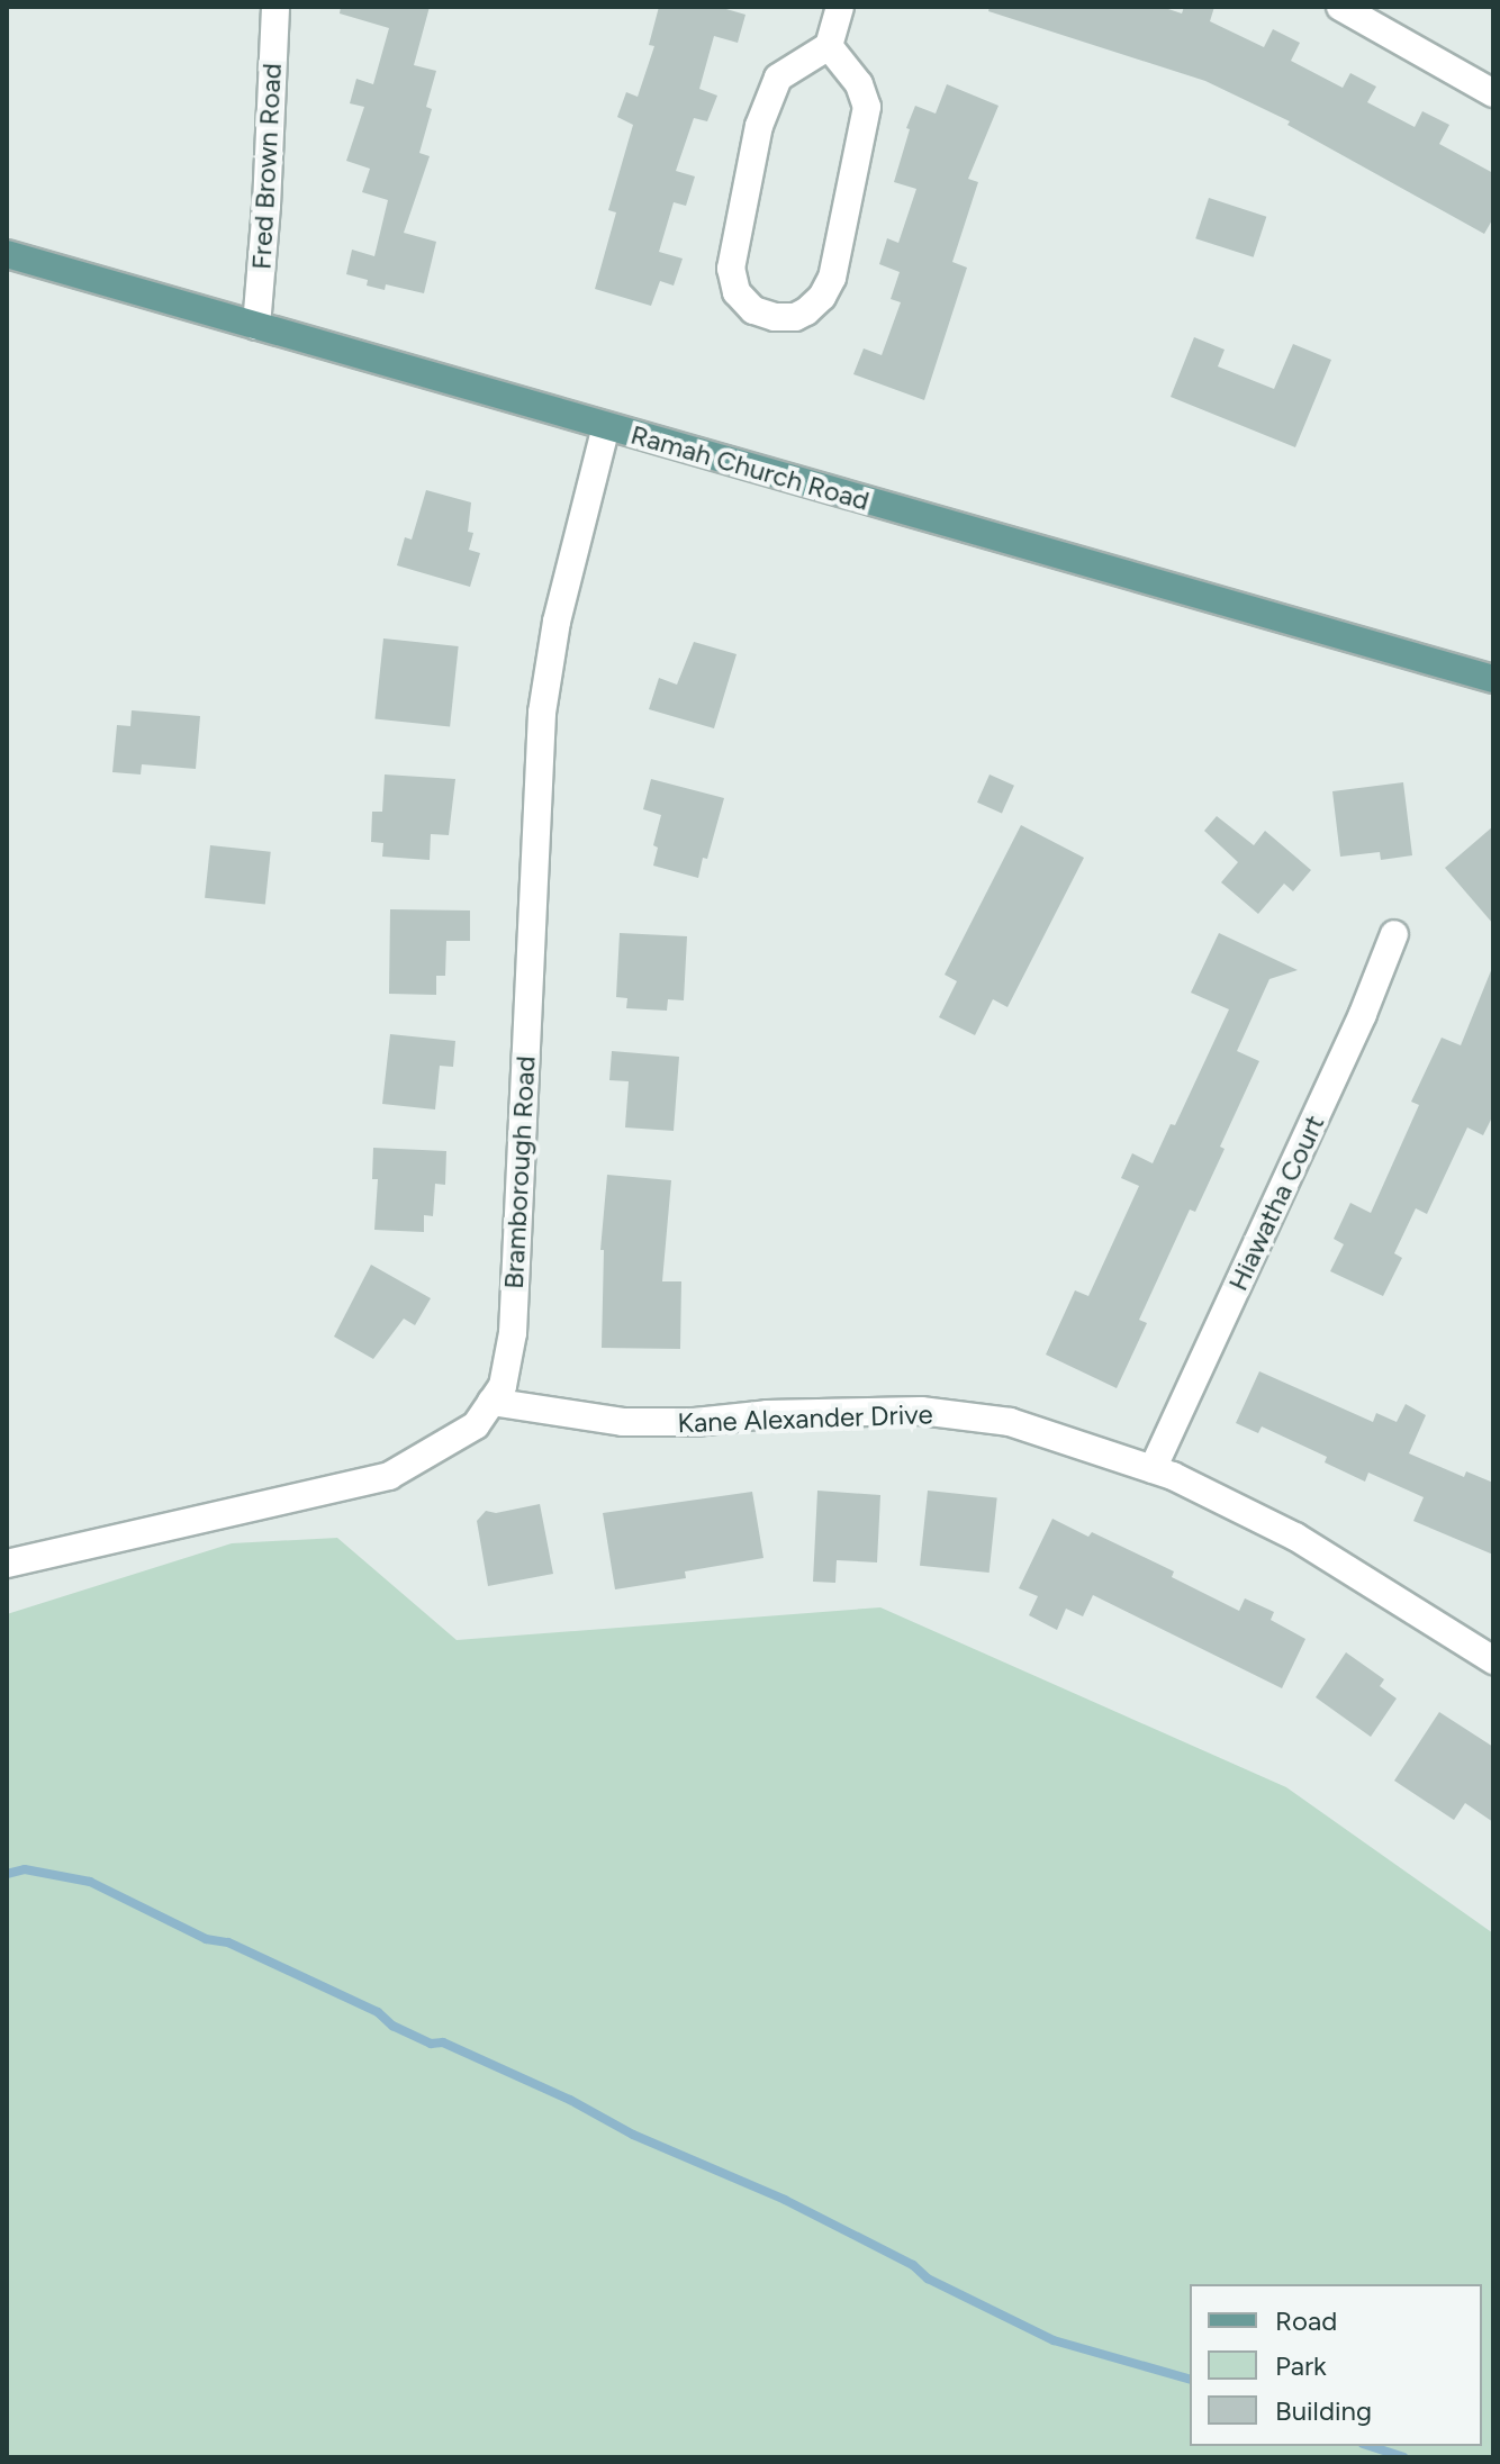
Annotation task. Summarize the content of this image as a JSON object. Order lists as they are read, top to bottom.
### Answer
{
  "streets": {
    "main road": ["Ramah Church Road"],
    "street": [
      "Fred Brown Road",
      "Bramborough Road",
      "Hiawatha Court",
      "Kane Alexander Drive"
    ]
  },
  "crossings": [
    ["Fred Brown Road", "Ramah Church Road"],
    ["Ramah Church Road", "Bramborough Road"],
    ["Bramborough Road", "Kane Alexander Drive"],
    ["Hiawatha Court", "Kane Alexander Drive"]
  ],
  "legend": ["Road", "Park", "Building"]
}
